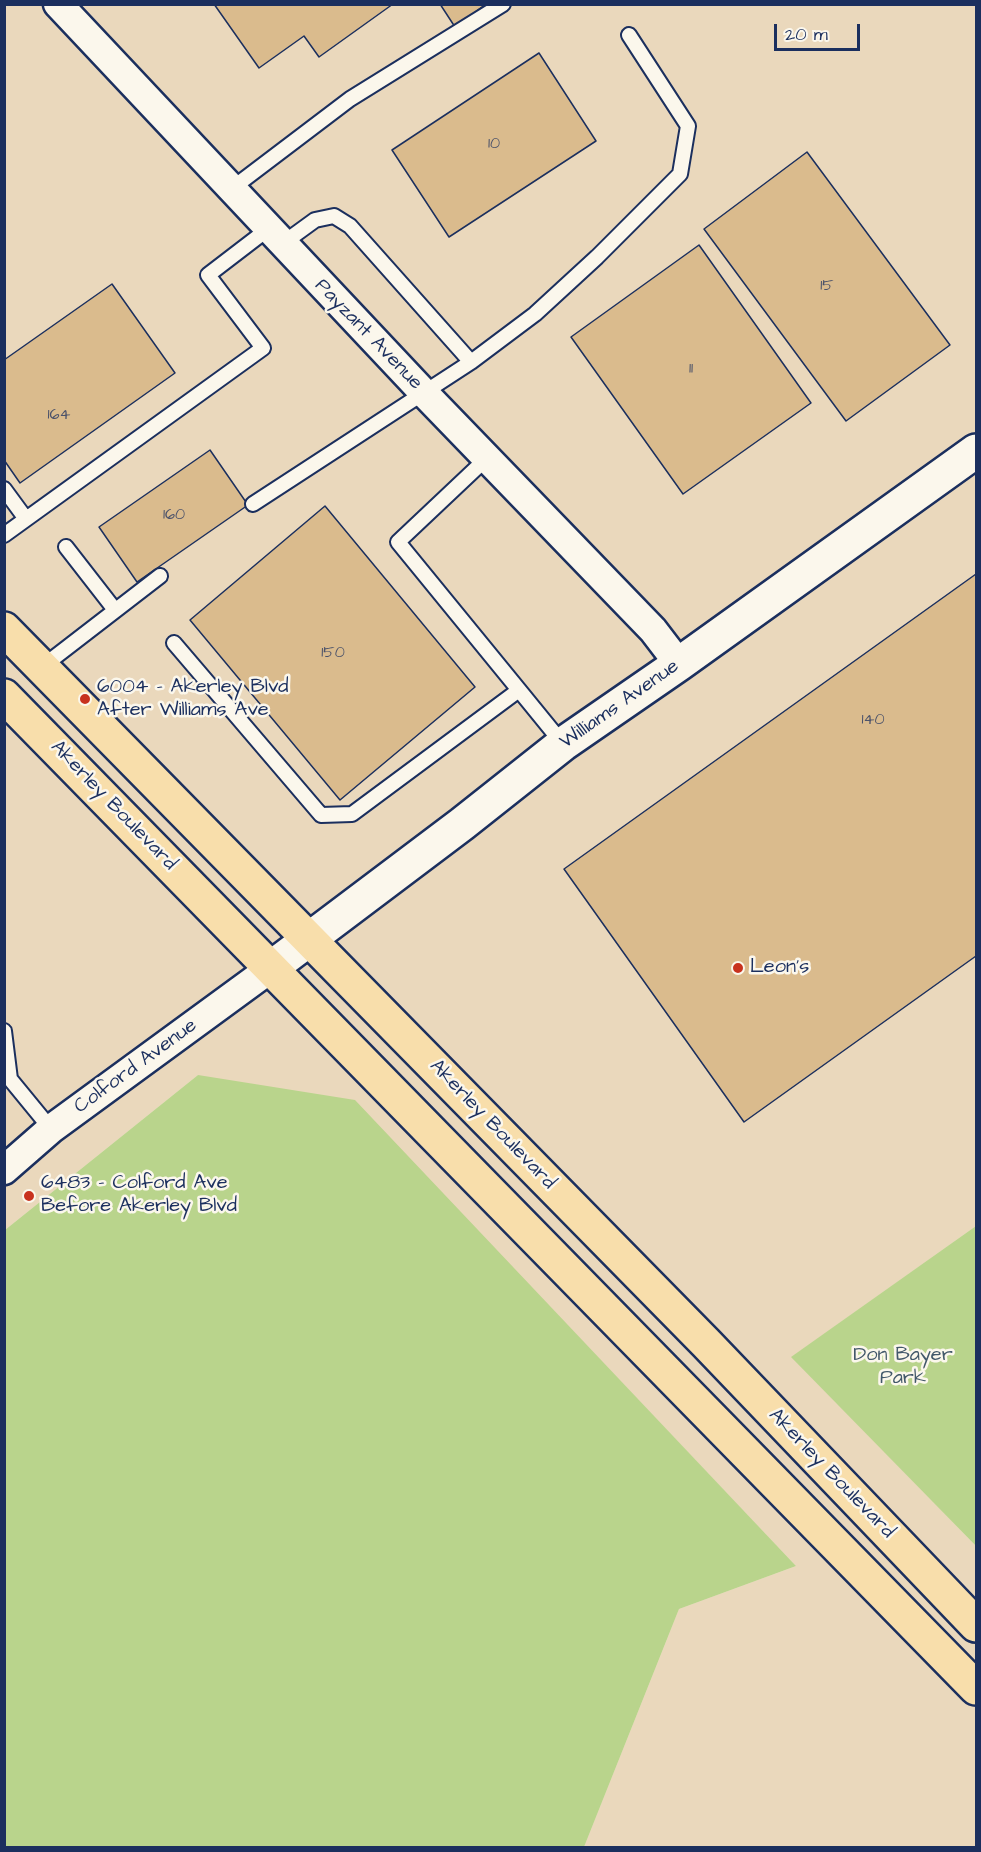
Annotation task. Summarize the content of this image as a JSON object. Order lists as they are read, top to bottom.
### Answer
{
  "streets": {
    "main road": ["Akerley Boulevard"],
    "street": ["Payzant Avenue", "Williams Avenue", "Colford Avenue"]
  },
  "crossings": [
    ["Payzant Avenue", "Williams Avenue"],
    ["Williams Avenue", "Akerley Boulevard"],
    ["Williams Avenue", "Colford Avenue"],
    ["Akerley Boulevard", "Colford Avenue"]
  ],
  "parks": ["Don Bayer Park"],
  "places": ["6004 - Akerley Blvd After Williams Ave", "Leon's", "6483 - Colford Ave Before Akerley Blvd"],
  "house_numbers": [
    "10",
    "15",
    "11",
    "164",
    "160",
    "150",
    "140"
  ],
  "scale_bar": "20 m"
}
